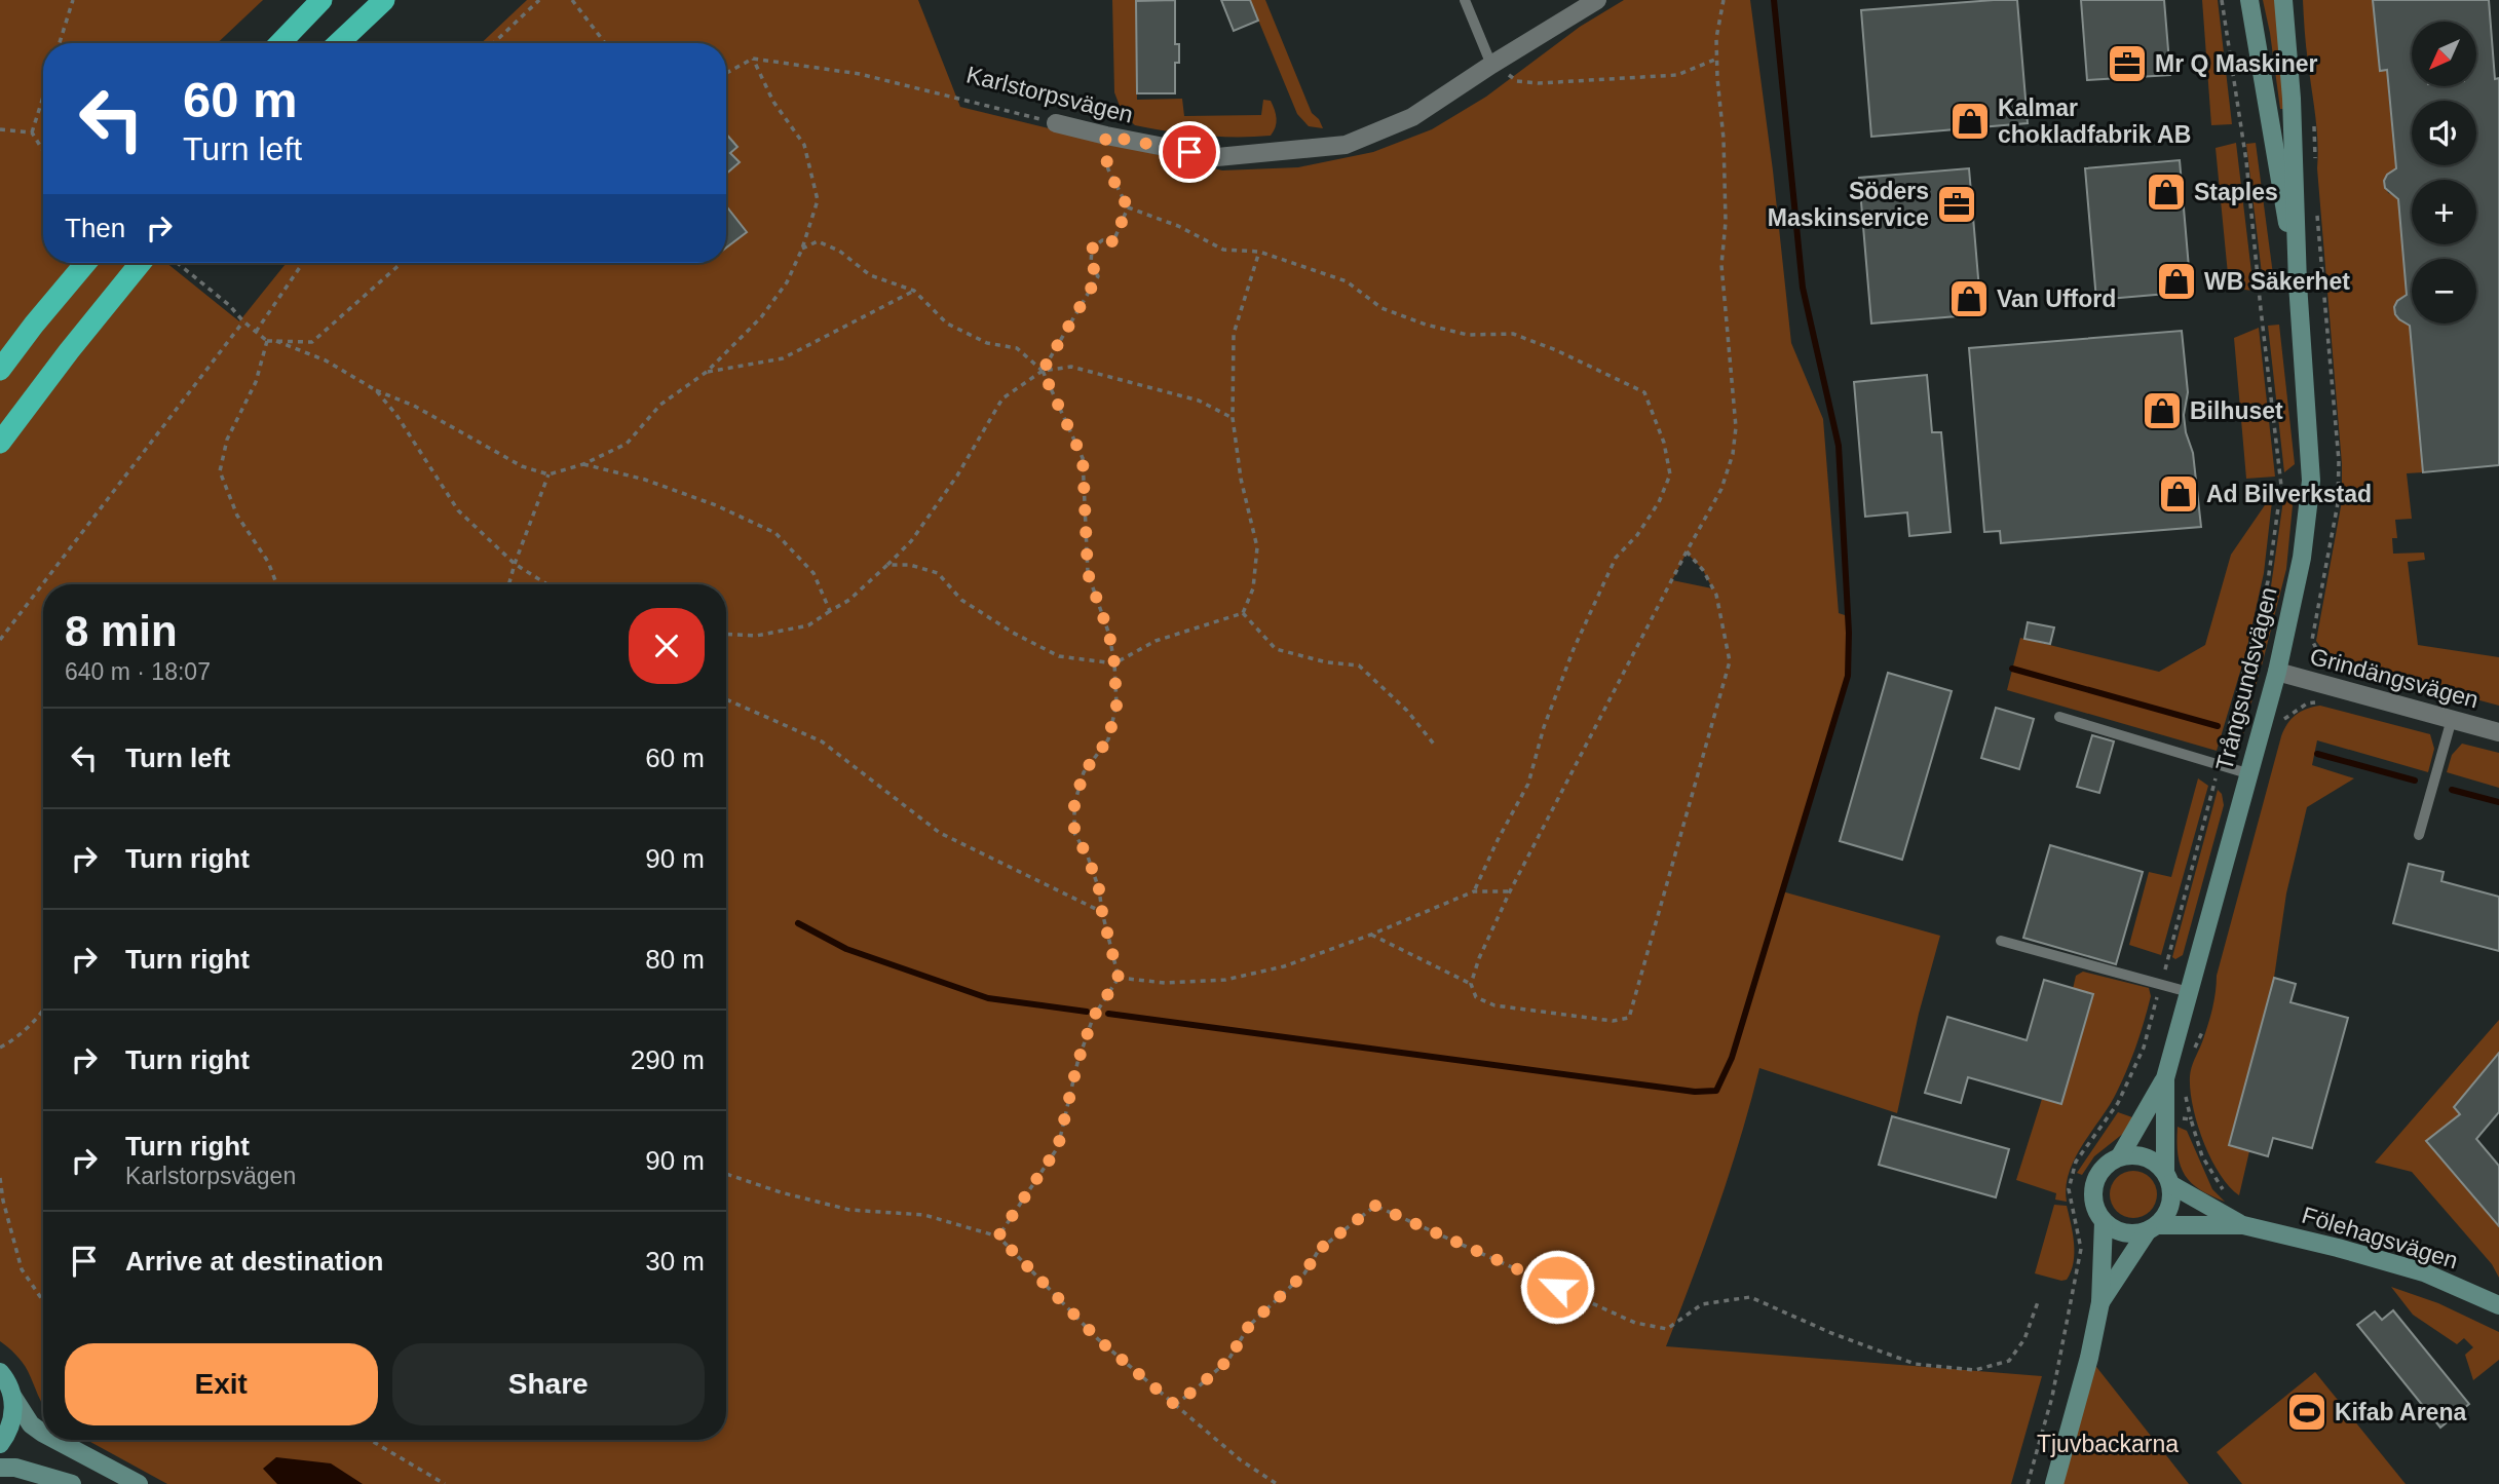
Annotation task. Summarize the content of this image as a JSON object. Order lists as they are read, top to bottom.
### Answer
{
  "streets": {
    "main road": ["Trångsundsvägen", "Fölehagsvägen"],
    "street": ["Karlstorpsvägen", "Grindängsvägen"]
  },
  "crossings": [
    ["Grindängsvägen", "Trångsundsvägen"],
    ["Trångsundsvägen", "Fölehagsvägen"]
  ],
  "parks": ["Tjuvbackarna"],
  "places": {
    "office": ["Mr Q Maskiner", "Söders Maskinservice"],
    "shop": [
      "Kalmar chokladfabrik AB",
      "Staples",
      "WB Säkerhet",
      "Van Ufford",
      "Bilhuset",
      "Ad Bilverkstad"
    ],
    "sports": ["Kifab Arena"]
  },
  "north": "bottom left",
  "page": {
    "map_buttons": ["+", "−"],
    "turn": ["60 m", "Turn left"],
    "then": "Then",
    "heading": ["8 min", "640 m · 18:07"],
    "list": [
      {
        "name": "Turn left",
        "value": "60 m"
      },
      {
        "name": "Turn right",
        "value": "90 m"
      },
      {
        "name": "Turn right",
        "value": "80 m"
      },
      {
        "name": "Turn right",
        "value": "290 m"
      },
      {
        "name": "Turn right",
        "note": "Karlstorpsvägen",
        "value": "90 m"
      },
      {
        "name": "Arrive at destination",
        "value": "30 m"
      }
    ],
    "buttons": ["Exit", "Share"]
  }
}
